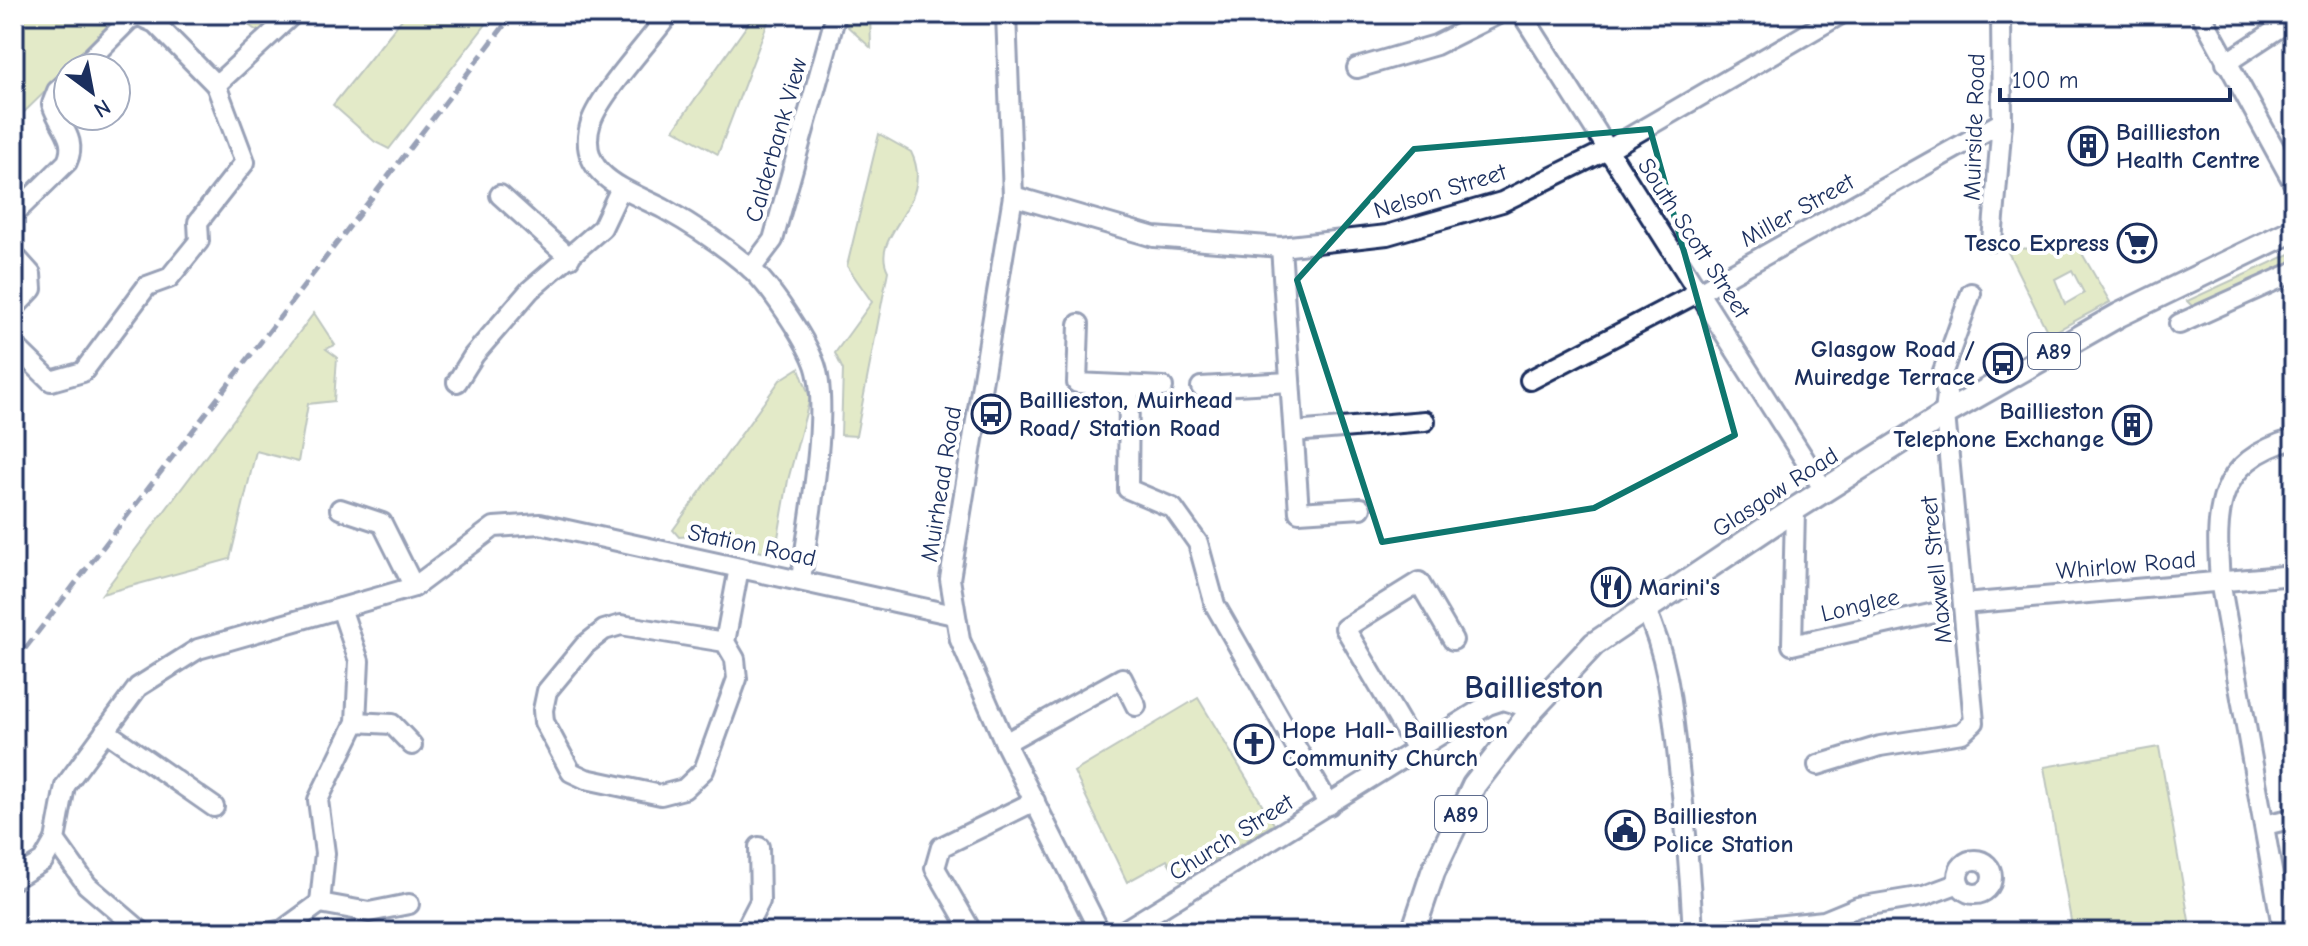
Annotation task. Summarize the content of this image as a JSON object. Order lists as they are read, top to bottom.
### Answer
{
  "streets": {
    "main road": ["A89", "Glasgow Road"],
    "street": [
      "Muirside Road",
      "Calderbank View",
      "Nelson Street",
      "Miller Street",
      "South Scott Street",
      "Muirhead Road",
      "Station Road",
      "Whirlow Road",
      "Maxwell Street",
      "Longlee",
      "Church Street"
    ]
  },
  "crossings": [
    ["Muirside Road", "Miller Street"],
    ["Nelson Street", "South Scott Street"],
    ["Nelson Street", "Muirhead Road"],
    ["Miller Street", "South Scott Street"],
    ["South Scott Street", "Glasgow Road"],
    ["Muirhead Road", "Station Road"],
    ["Glasgow Road", "Maxwell Street"],
    ["Glasgow Road", "Longlee"],
    ["Glasgow Road", "Church Street"],
    ["Whirlow Road", "Maxwell Street"]
  ],
  "districts": ["Baillieston"],
  "places": {
    "building": ["Baillieston Health Centre", "Baillieston Telephone Exchange"],
    "supermarket": ["Tesco Express"],
    "bus stop": ["Glasgow Road / Muiredge Terrace", "Baillieston, Muirhead Road/ Station Road"],
    "restaurant": ["Marini's"],
    "church": ["Hope Hall- Baillieston Community Church"],
    "public building": ["Baillieston Police Station"]
  },
  "scale_bar": "100 m",
  "north": "bottom right"
}
